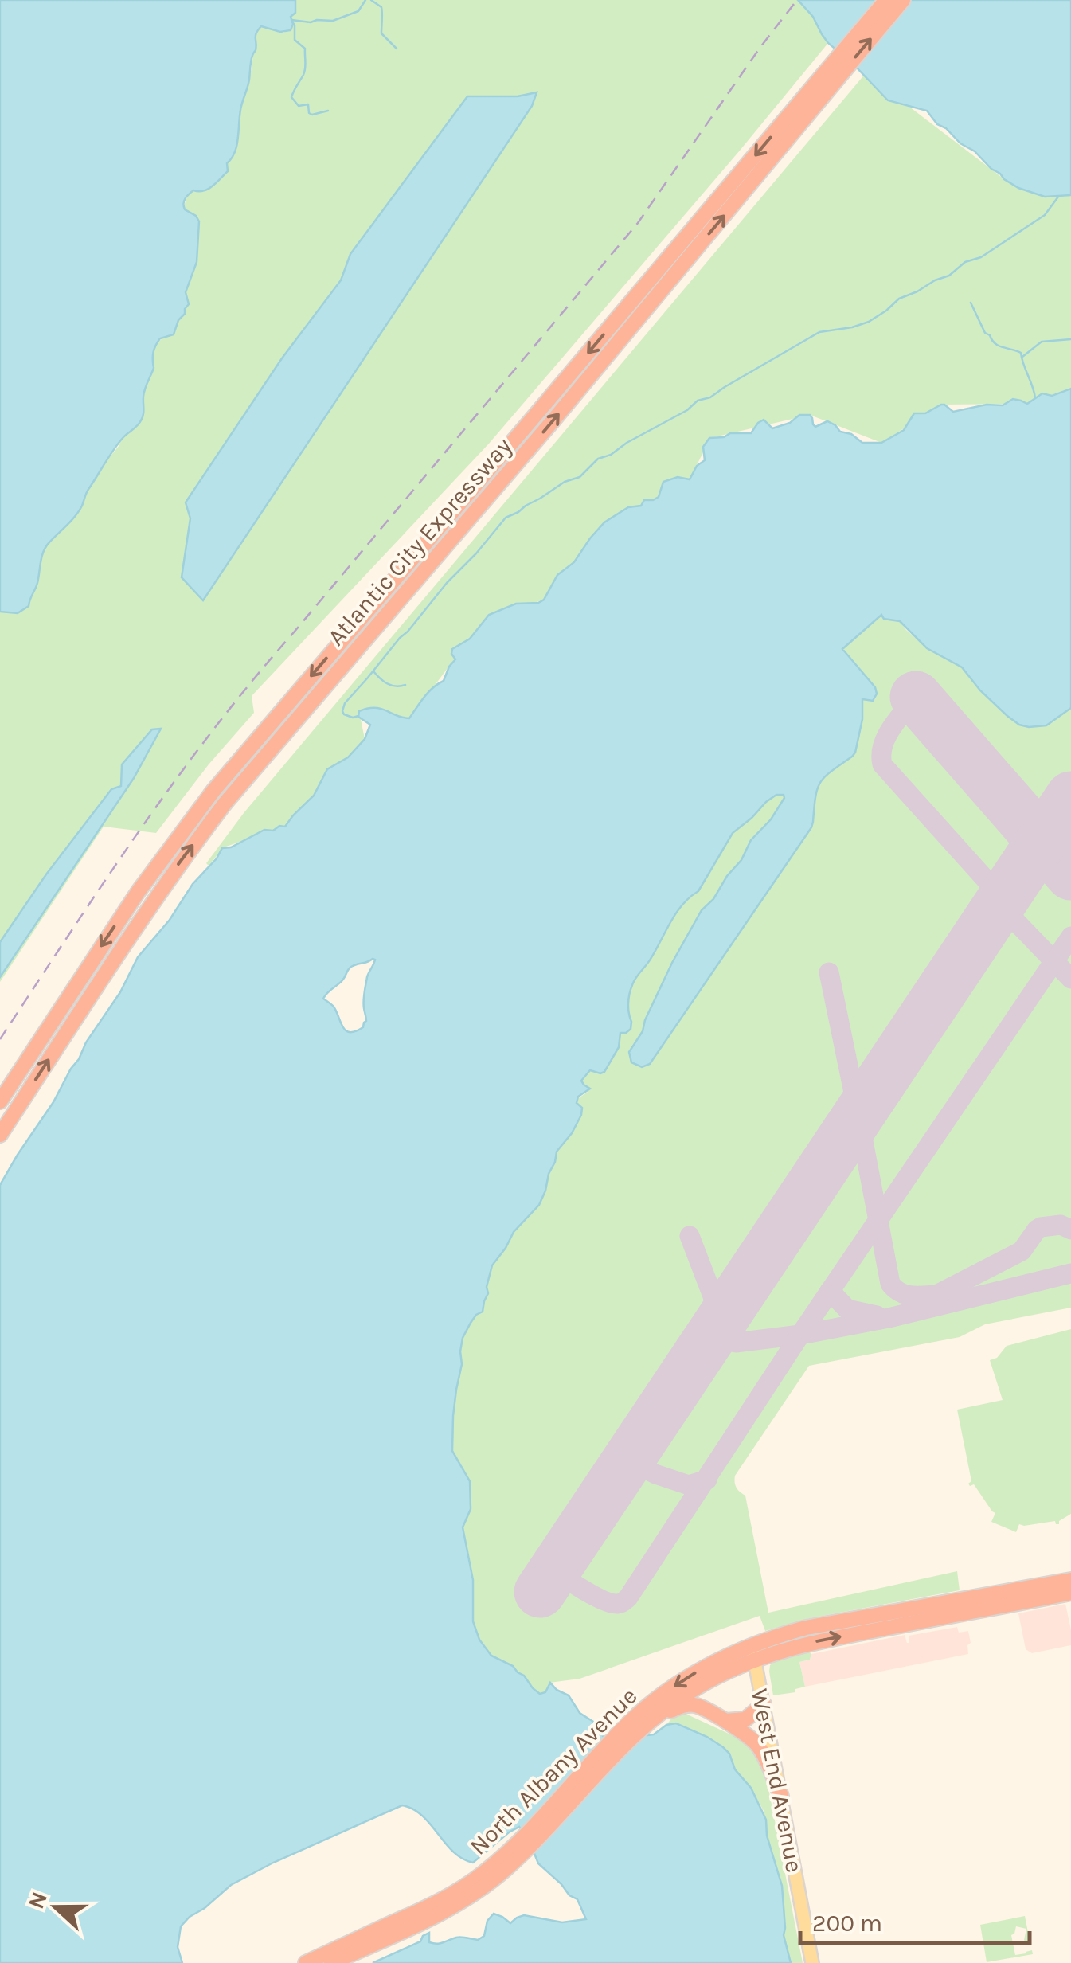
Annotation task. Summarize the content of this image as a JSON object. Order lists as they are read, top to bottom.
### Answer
{
  "streets": {
    "highway": ["Atlantic City Expressway", "North Albany Avenue"],
    "main road": ["West End Avenue"]
  },
  "crossings": [
    ["North Albany Avenue", "West End Avenue"]
  ],
  "scale_bar": "200 m",
  "north": "left"
}
